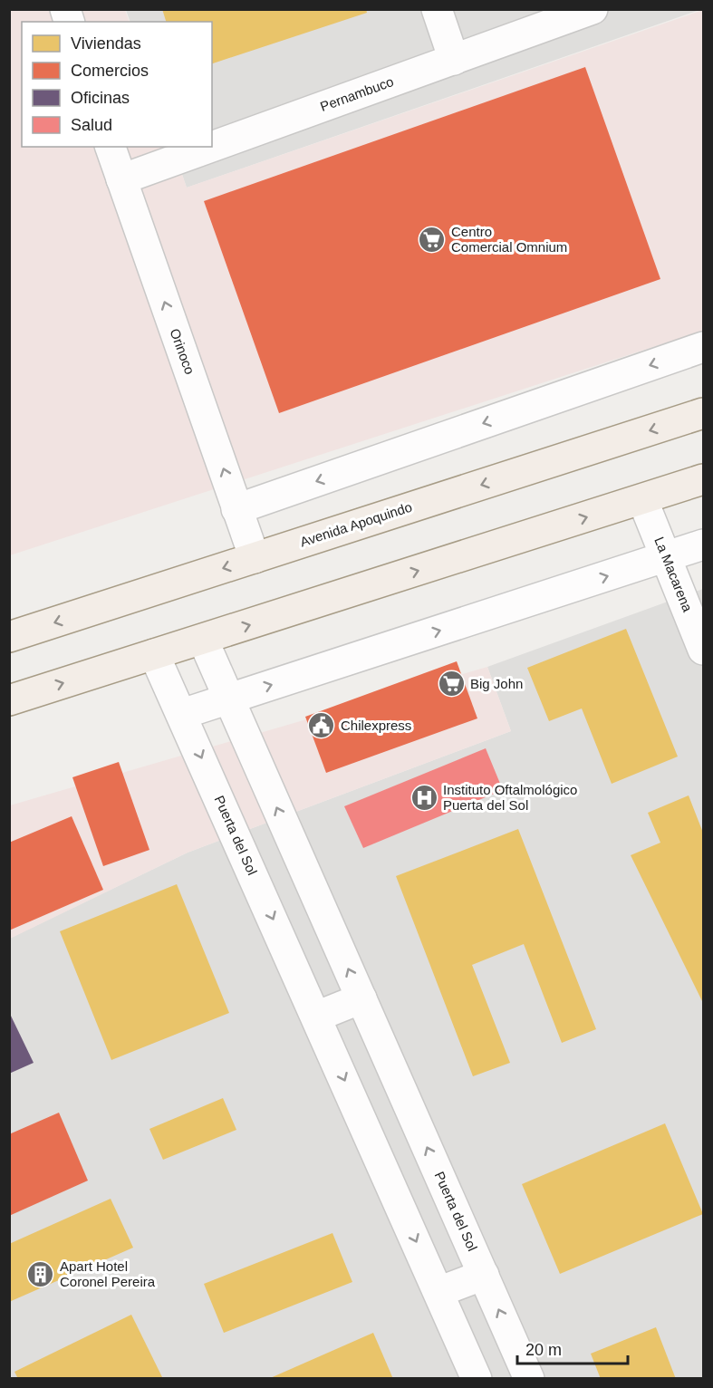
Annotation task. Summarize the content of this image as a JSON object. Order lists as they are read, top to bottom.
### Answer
{
  "streets": {
    "main road": ["Avenida Apoquindo"],
    "street": [
      "Pernambuco",
      "Orinoco",
      "La Macarena",
      "Puerta del Sol"
    ]
  },
  "crossings": [
    ["Pernambuco", "Orinoco"],
    ["Orinoco", "Avenida Apoquindo"]
  ],
  "one_way": ["Orinoco"],
  "places": {
    "supermarket": ["Centro Comercial Omnium", "Big John"],
    "public building": ["Chilexpress"],
    "hospital": ["Instituto Oftalmológico Puerta del Sol"],
    "building": ["Apart Hotel Coronel Pereira"]
  },
  "legend": [
    "Viviendas",
    "Comercios",
    "Oficinas",
    "Salud"
  ],
  "scale_bar": "20 m"
}
